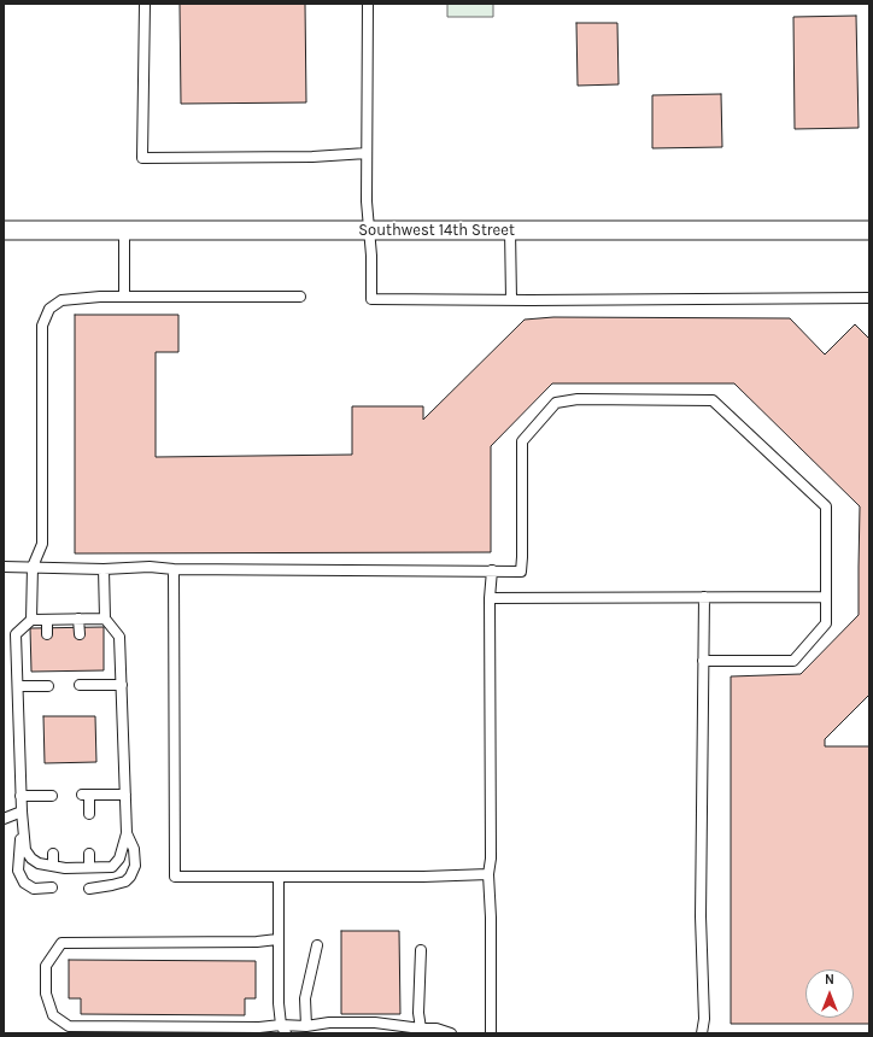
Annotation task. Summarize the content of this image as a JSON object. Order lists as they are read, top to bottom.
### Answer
{
  "streets": {
    "street": ["Southwest 14th Street"]
  },
  "north": "top"
}
